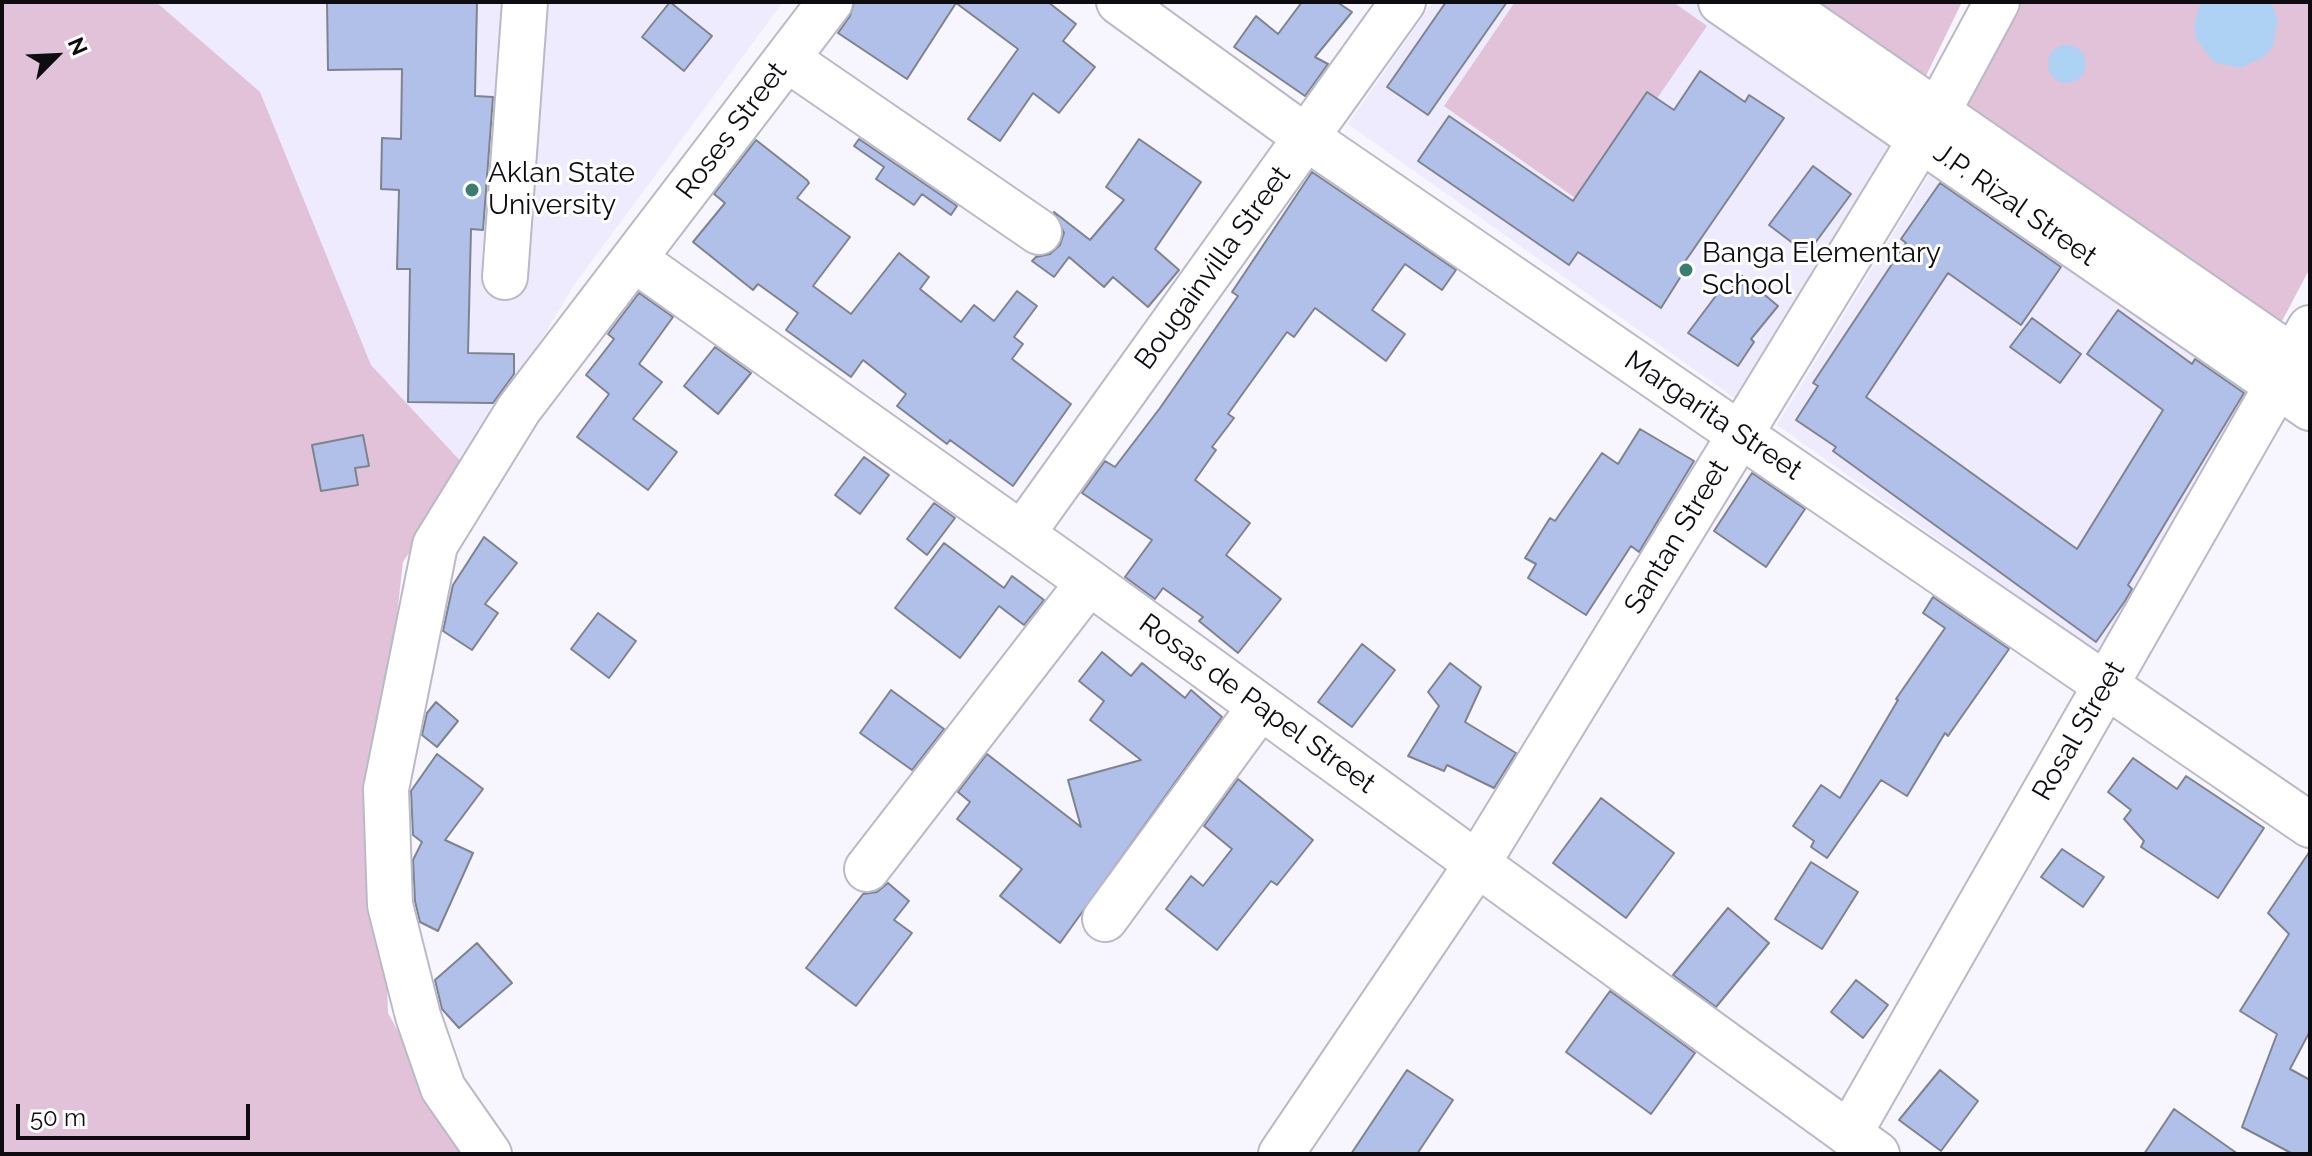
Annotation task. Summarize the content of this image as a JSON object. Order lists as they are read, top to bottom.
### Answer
{
  "streets": {
    "street": [
      "Roses Street",
      "J.P. Rizal Street",
      "Bougainvilla Street",
      "Margarita Street",
      "Santan Street",
      "Rosas de Papel Street",
      "Rosal Street"
    ]
  },
  "crossings": [
    ["Roses Street", "Rosas de Papel Street"],
    ["J.P. Rizal Street", "Santan Street"],
    ["J.P. Rizal Street", "Rosal Street"],
    ["Bougainvilla Street", "Margarita Street"],
    ["Bougainvilla Street", "Rosas de Papel Street"],
    ["Margarita Street", "Santan Street"],
    ["Margarita Street", "Rosal Street"],
    ["Santan Street", "Rosas de Papel Street"],
    ["Rosas de Papel Street", "Rosal Street"]
  ],
  "places": ["Aklan State University", "Banga Elementary School"],
  "scale_bar": "50 m",
  "north": "top right"
}
